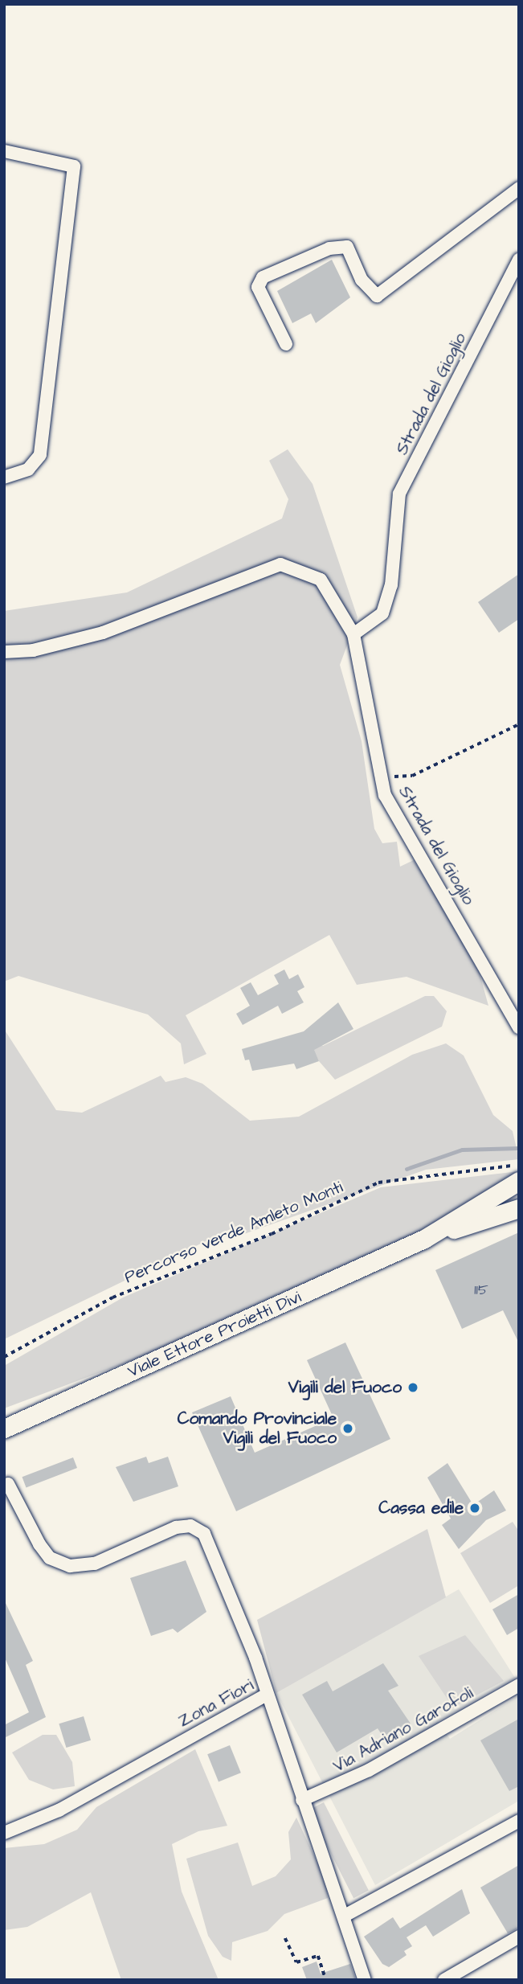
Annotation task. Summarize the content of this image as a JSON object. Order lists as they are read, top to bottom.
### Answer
{
  "streets": {
    "main road": ["Viale Ettore Proietti Divi"],
    "street": ["Strada del Gioglio", "Zona Fiori", "Via Adriano Garofoli"],
    "path": ["Percorso verde Amleto Monti"]
  },
  "crossings": [
    ["Zona Fiori", "Via Adriano Garofoli"]
  ],
  "places": ["Vigili del Fuoco", "Comando Provinciale Vigili del Fuoco", "Cassa edile"],
  "house_numbers": ["115"]
}
